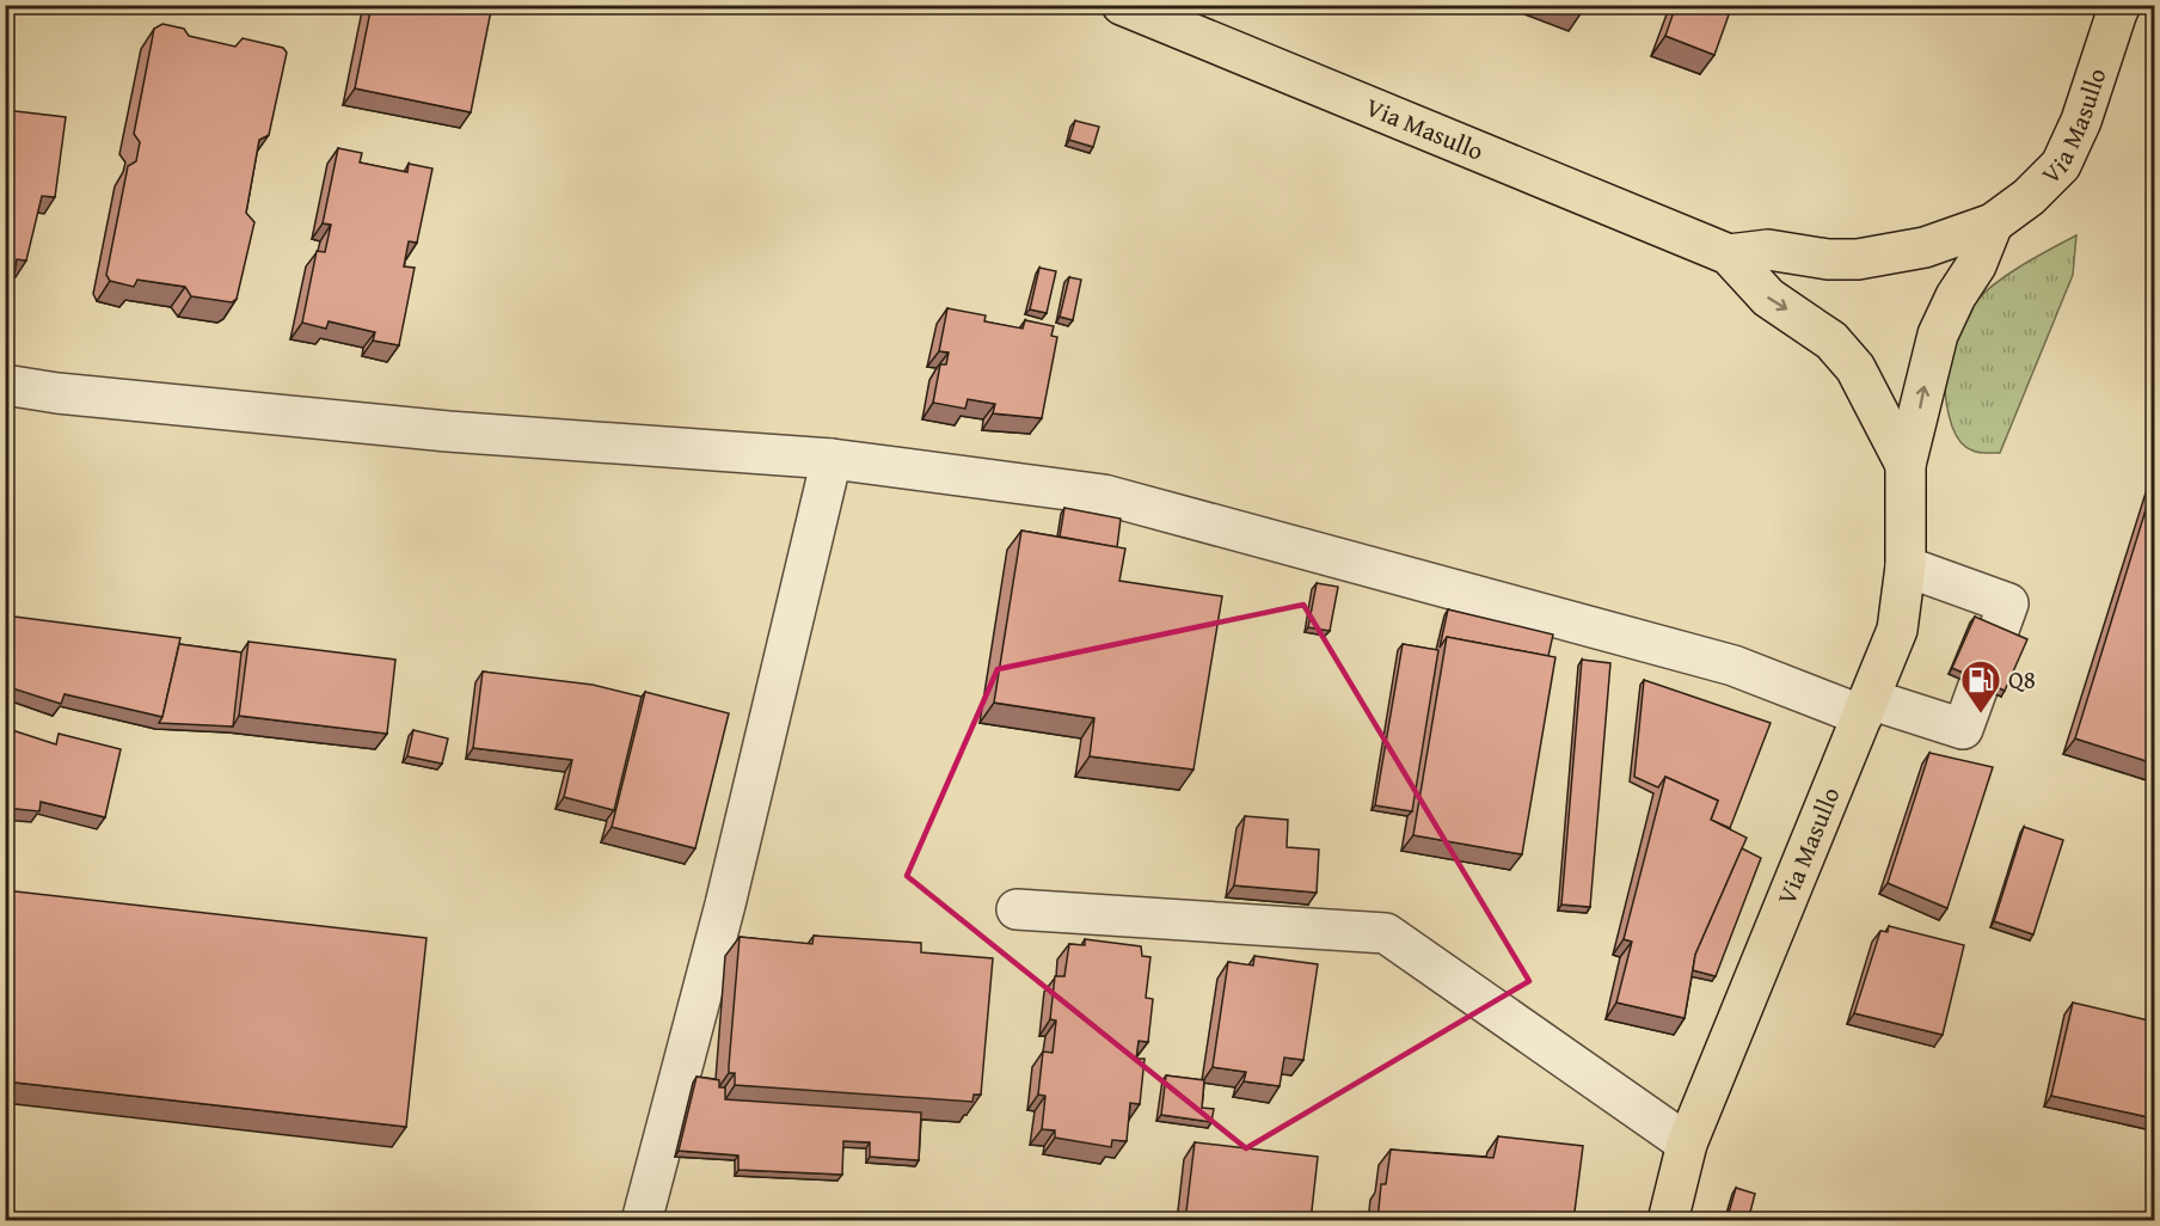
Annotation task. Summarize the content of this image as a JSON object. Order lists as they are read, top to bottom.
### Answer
{
  "streets": {
    "main road": ["Via Masullo"]
  },
  "places": {
    "fuel station": ["Q8"]
  }
}
